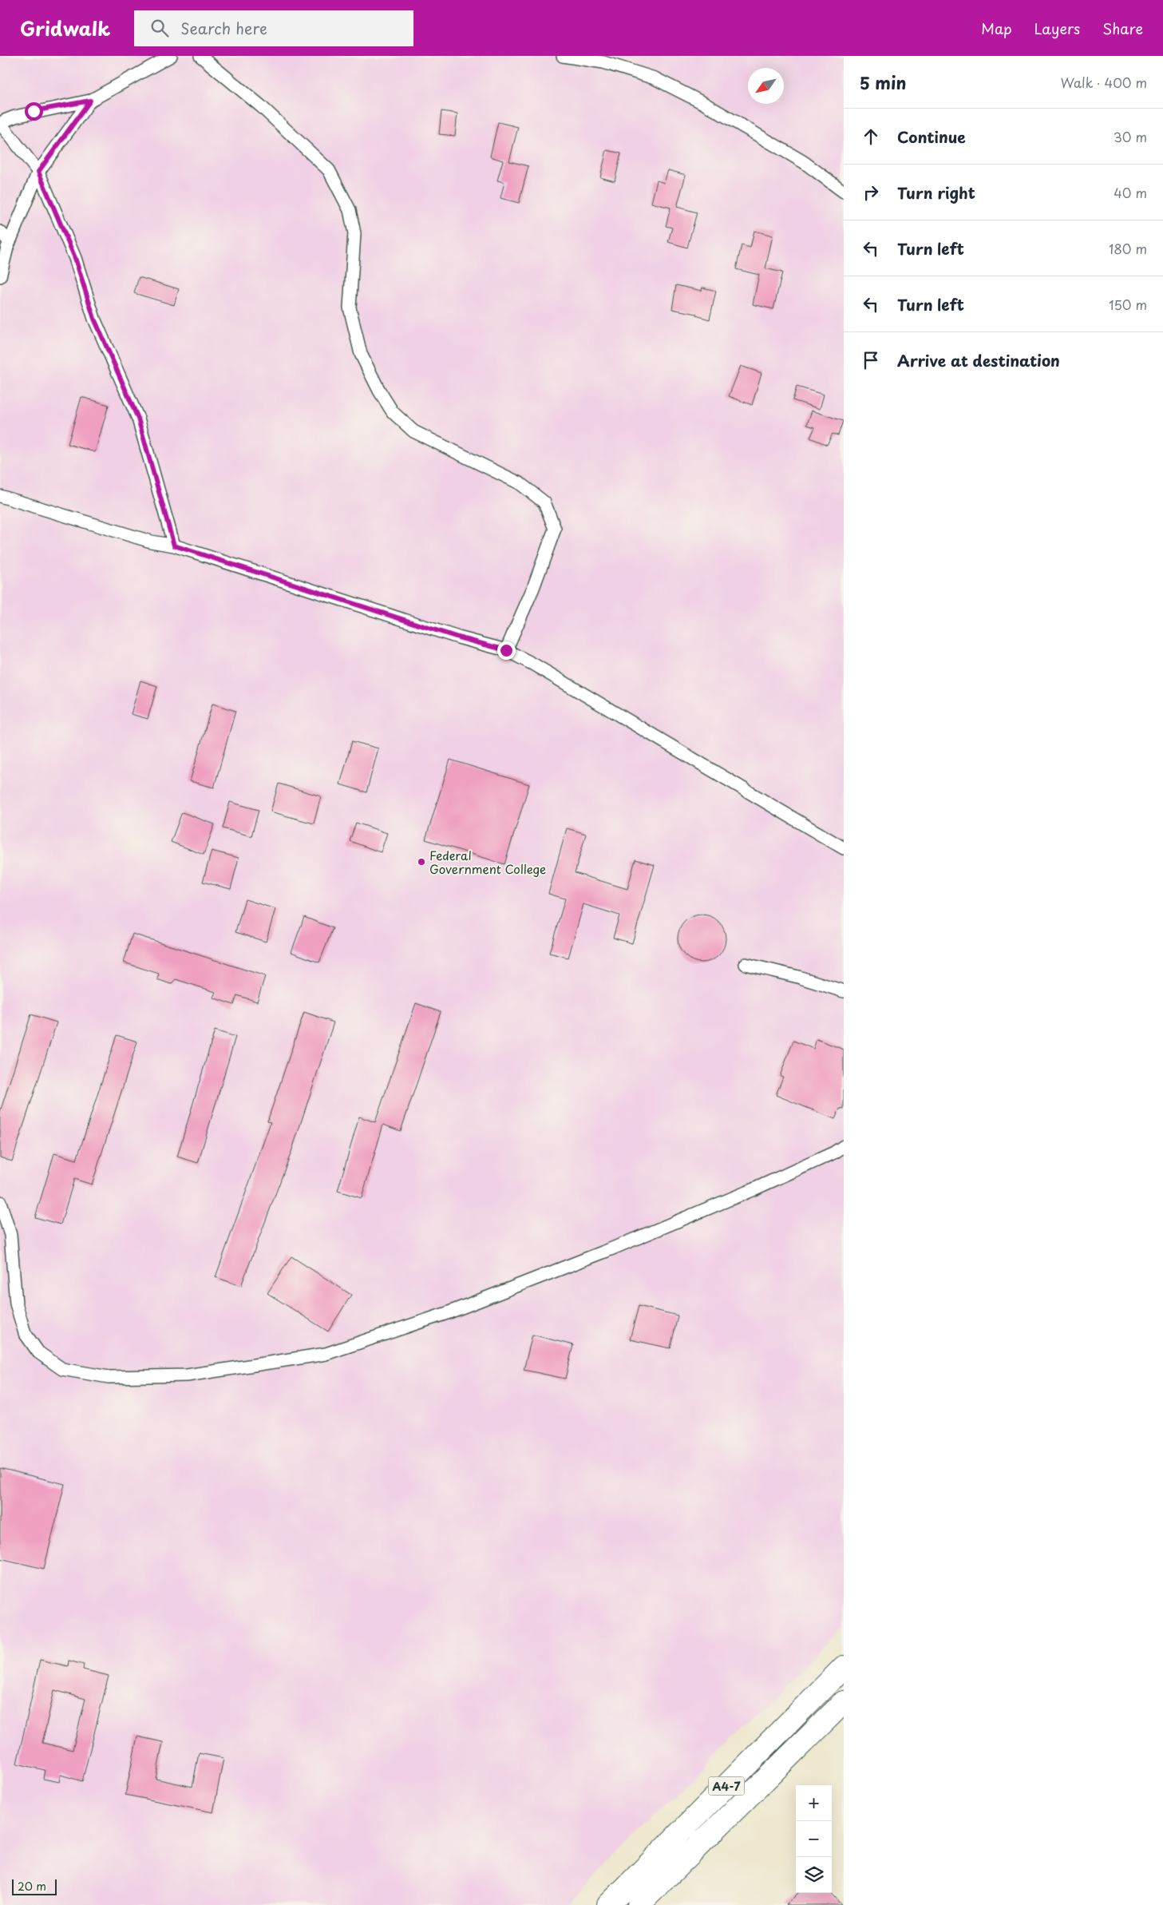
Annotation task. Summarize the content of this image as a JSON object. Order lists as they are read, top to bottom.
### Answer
{
  "streets": {
    "highway": ["A4-7"]
  },
  "places": ["Federal Government College"],
  "scale_bar": "20 m",
  "north": "bottom left",
  "page": {
    "header": "Gridwalk",
    "search": "Search here",
    "nav": ["Map", "Layers", "Share"],
    "heading": ["5 min", "Walk · 400 m"],
    "list": [
      ["Continue", "30 m"],
      ["Turn right", "40 m"],
      ["Turn left", "180 m"],
      ["Turn left", "150 m"],
      "Arrive at destination"
    ],
    "map_buttons": ["+", "−"],
    "scale": "20 m"
  }
}
